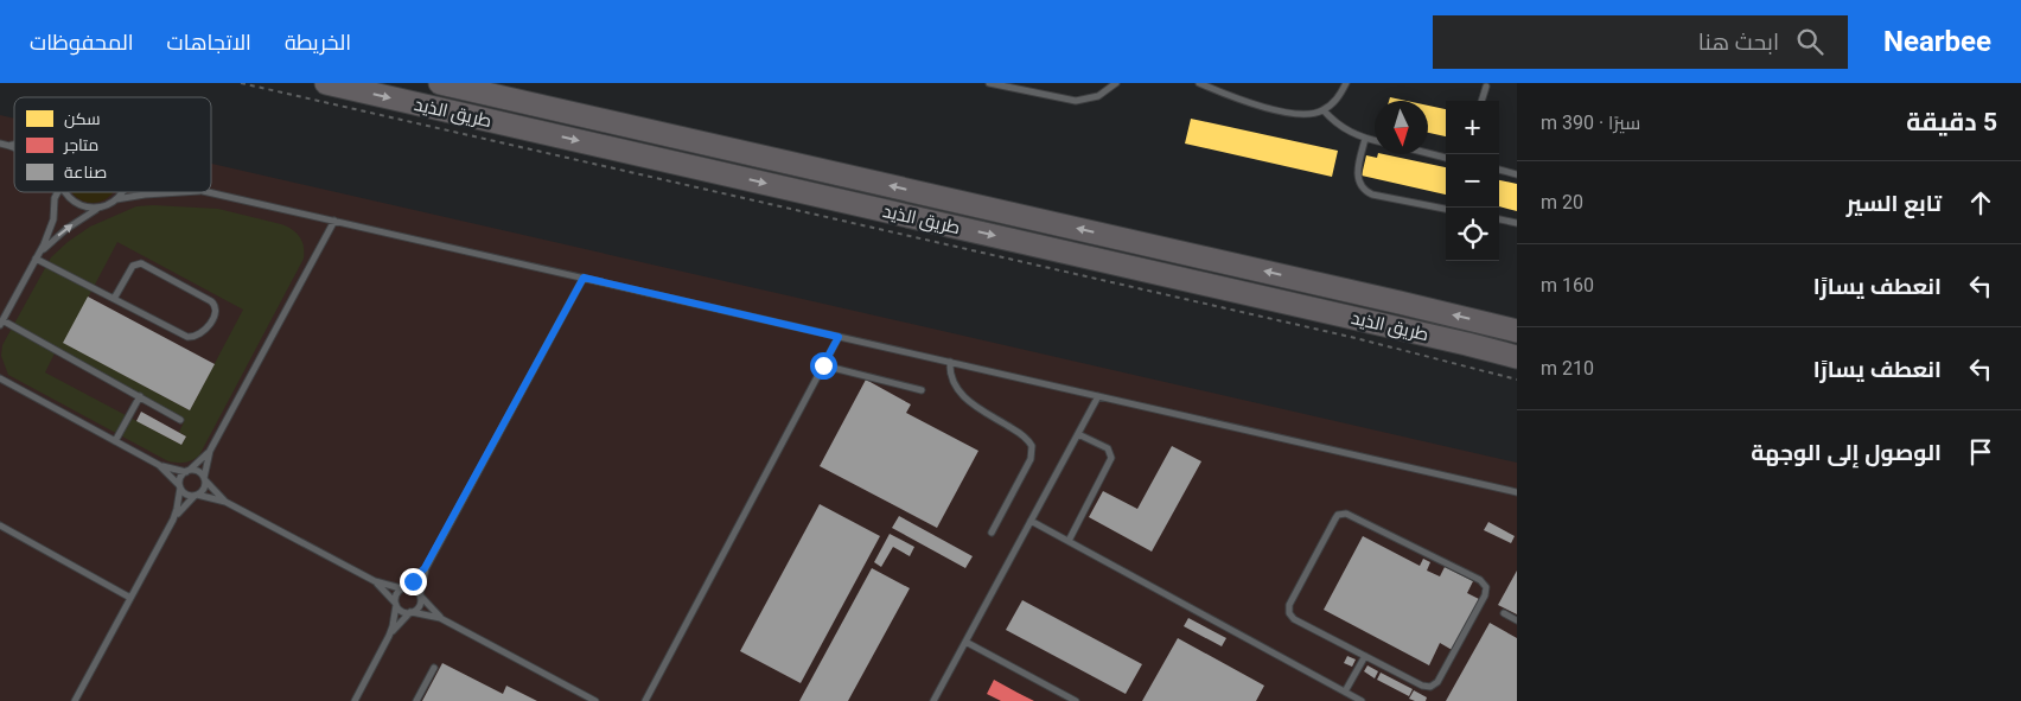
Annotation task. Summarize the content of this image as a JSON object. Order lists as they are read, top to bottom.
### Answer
{
  "streets": {
    "highway": ["طريق الذيد"]
  },
  "legend": ["سكن", "متاجر", "صناعة"],
  "north": "bottom",
  "page": {
    "header": "Nearbee",
    "search": "ابحث هنا",
    "nav": ["الخريطة", "الاتجاهات", "المحفوظات"],
    "heading": ["5 دقيقة", "سيرًا · 390 m"],
    "map_buttons": ["+", "−"],
    "list": [
      ["تابع السير", "20 m"],
      ["انعطف يسارًا", "160 m"],
      ["انعطف يسارًا", "210 m"],
      "الوصول إلى الوجهة"
    ]
  }
}
